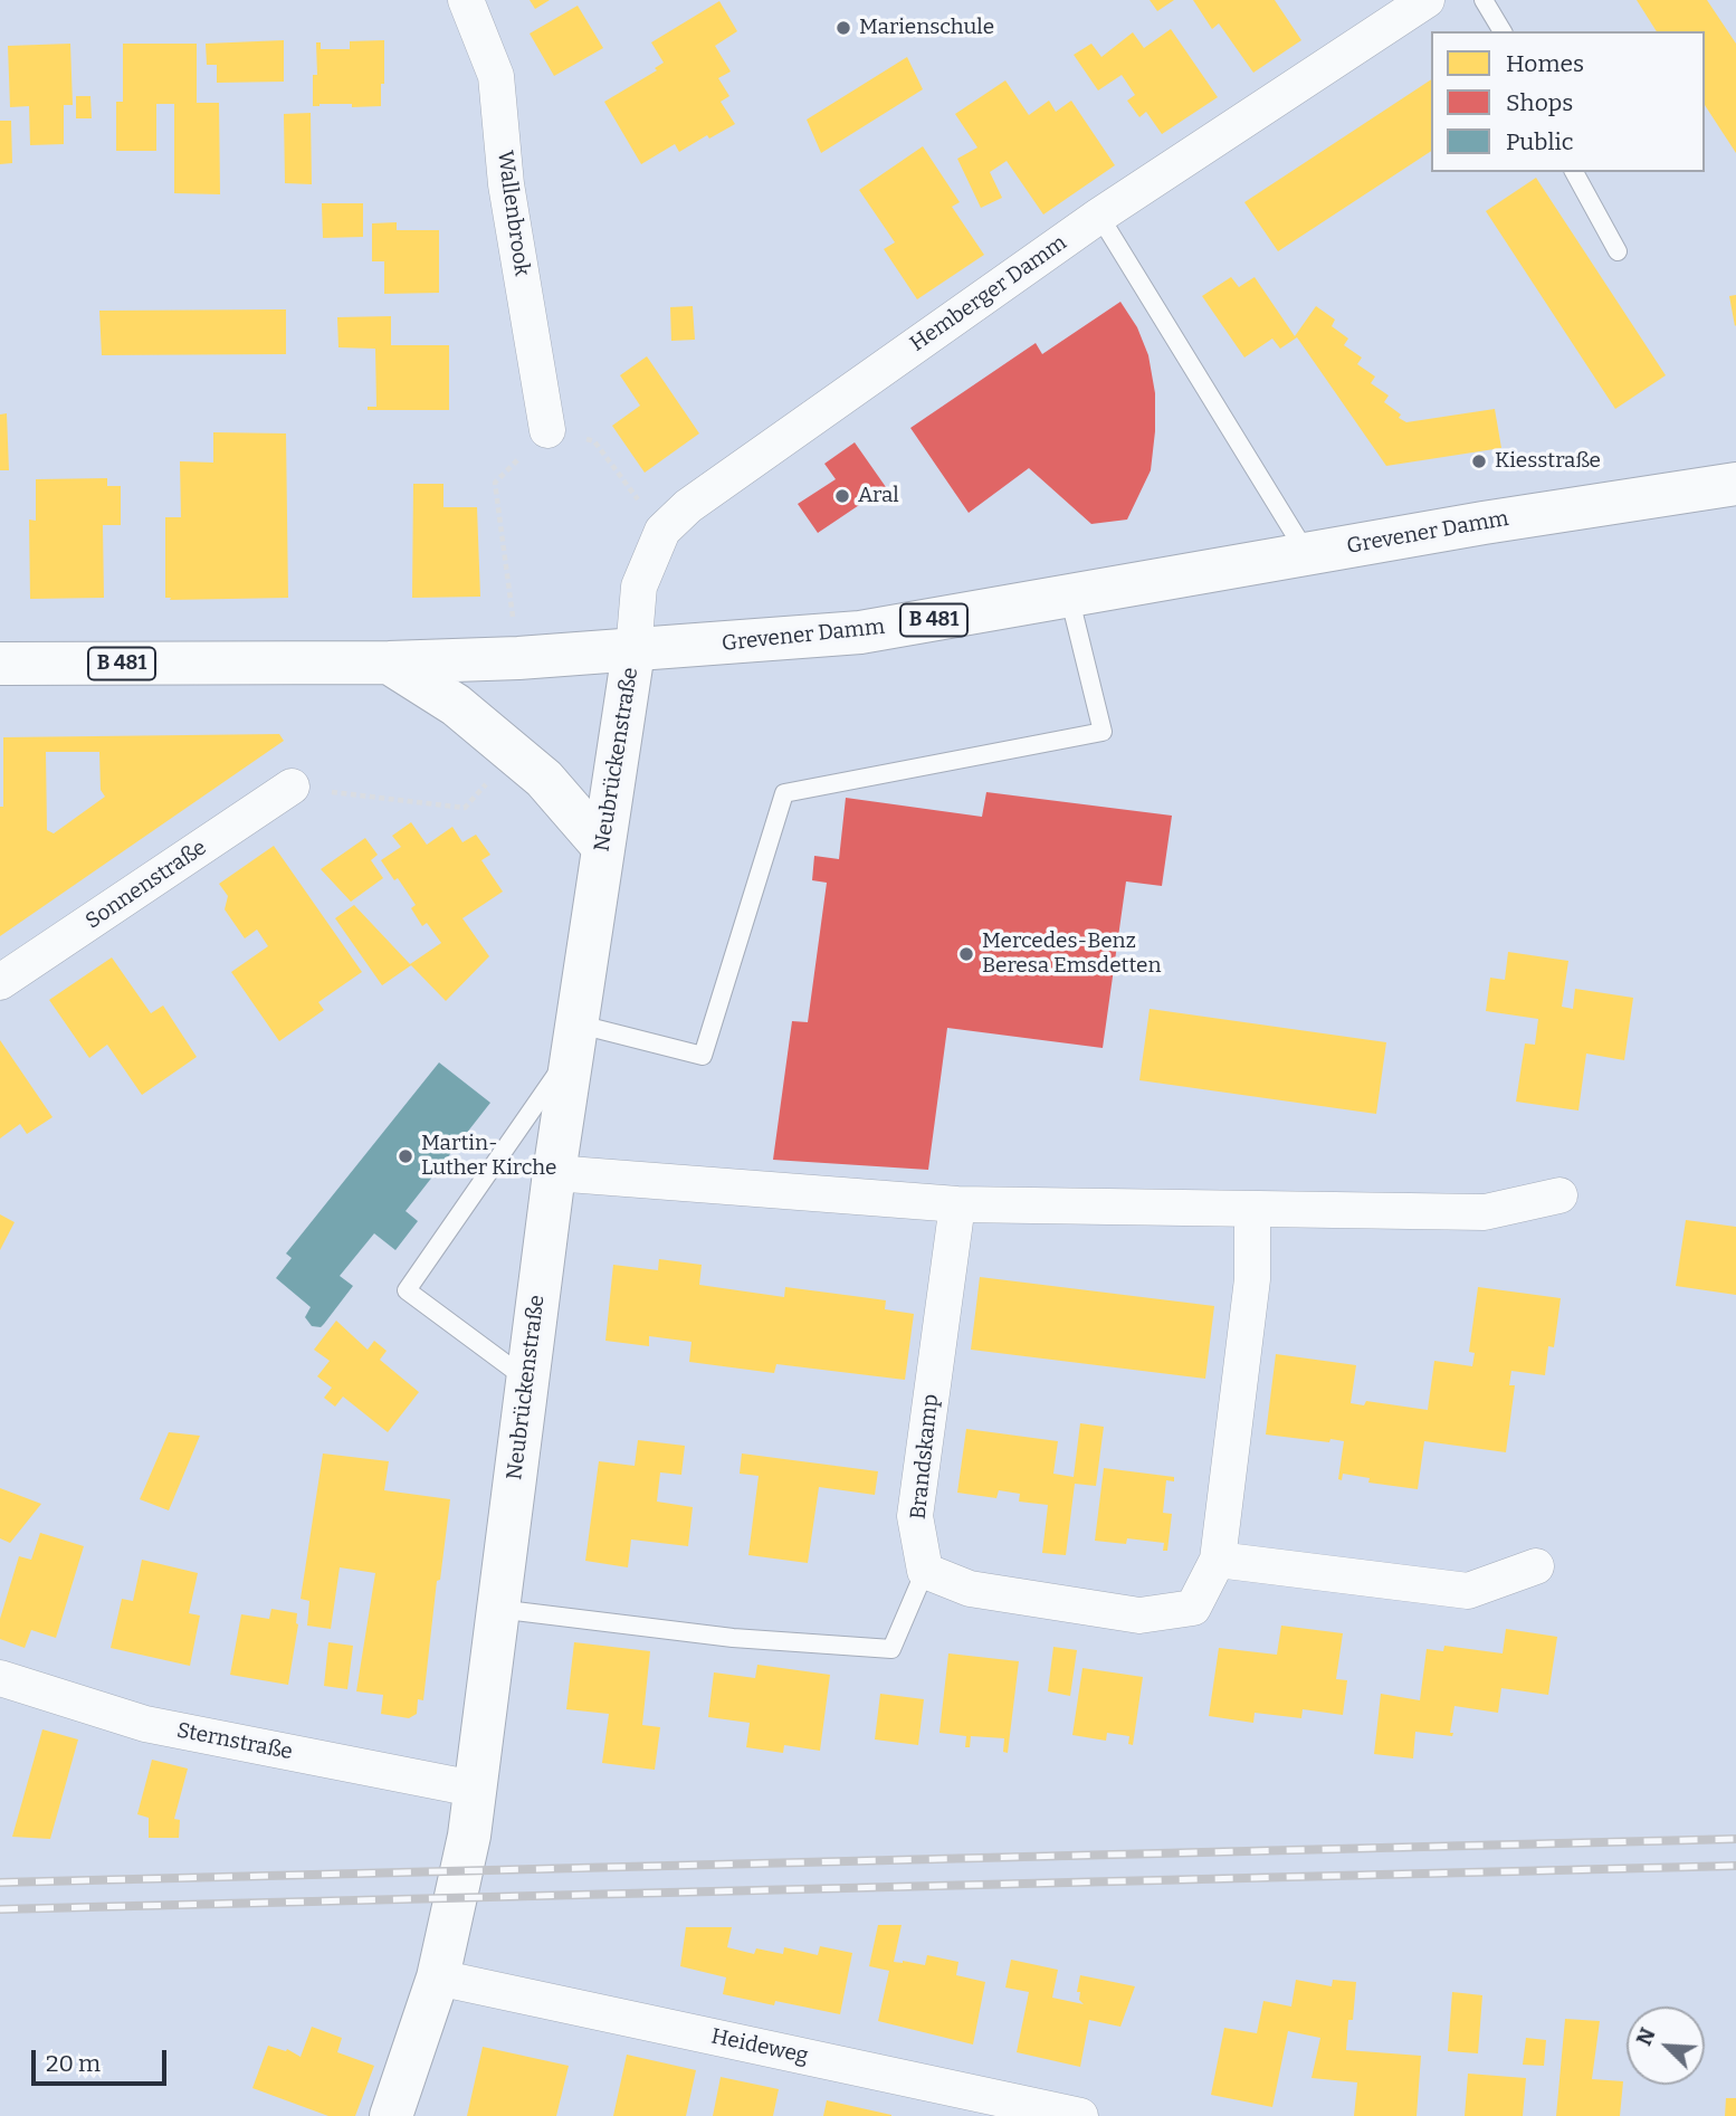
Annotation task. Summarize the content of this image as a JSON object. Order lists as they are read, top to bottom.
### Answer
{
  "streets": {
    "main road": ["Grevener Damm", "B 481", "Neubrückenstraße"],
    "street": [
      "Wallenbrook",
      "Hemberger Damm",
      "Sonnenstraße",
      "Brandskamp",
      "Sternstraße",
      "Heideweg"
    ]
  },
  "crossings": [
    ["Hemberger Damm", "Grevener Damm"],
    ["Hemberger Damm", "Neubrückenstraße"],
    ["Grevener Damm", "Neubrückenstraße"],
    ["Neubrückenstraße", "Sternstraße"],
    ["Neubrückenstraße", "Heideweg"]
  ],
  "places": [
    "Marienschule",
    "Kiesstraße",
    "Aral",
    "Mercedes-Benz Beresa Emsdetten",
    "Martin- Luther Kirche"
  ],
  "legend": ["Homes", "Shops", "Public"],
  "scale_bar": "20 m",
  "north": "top left"
}
